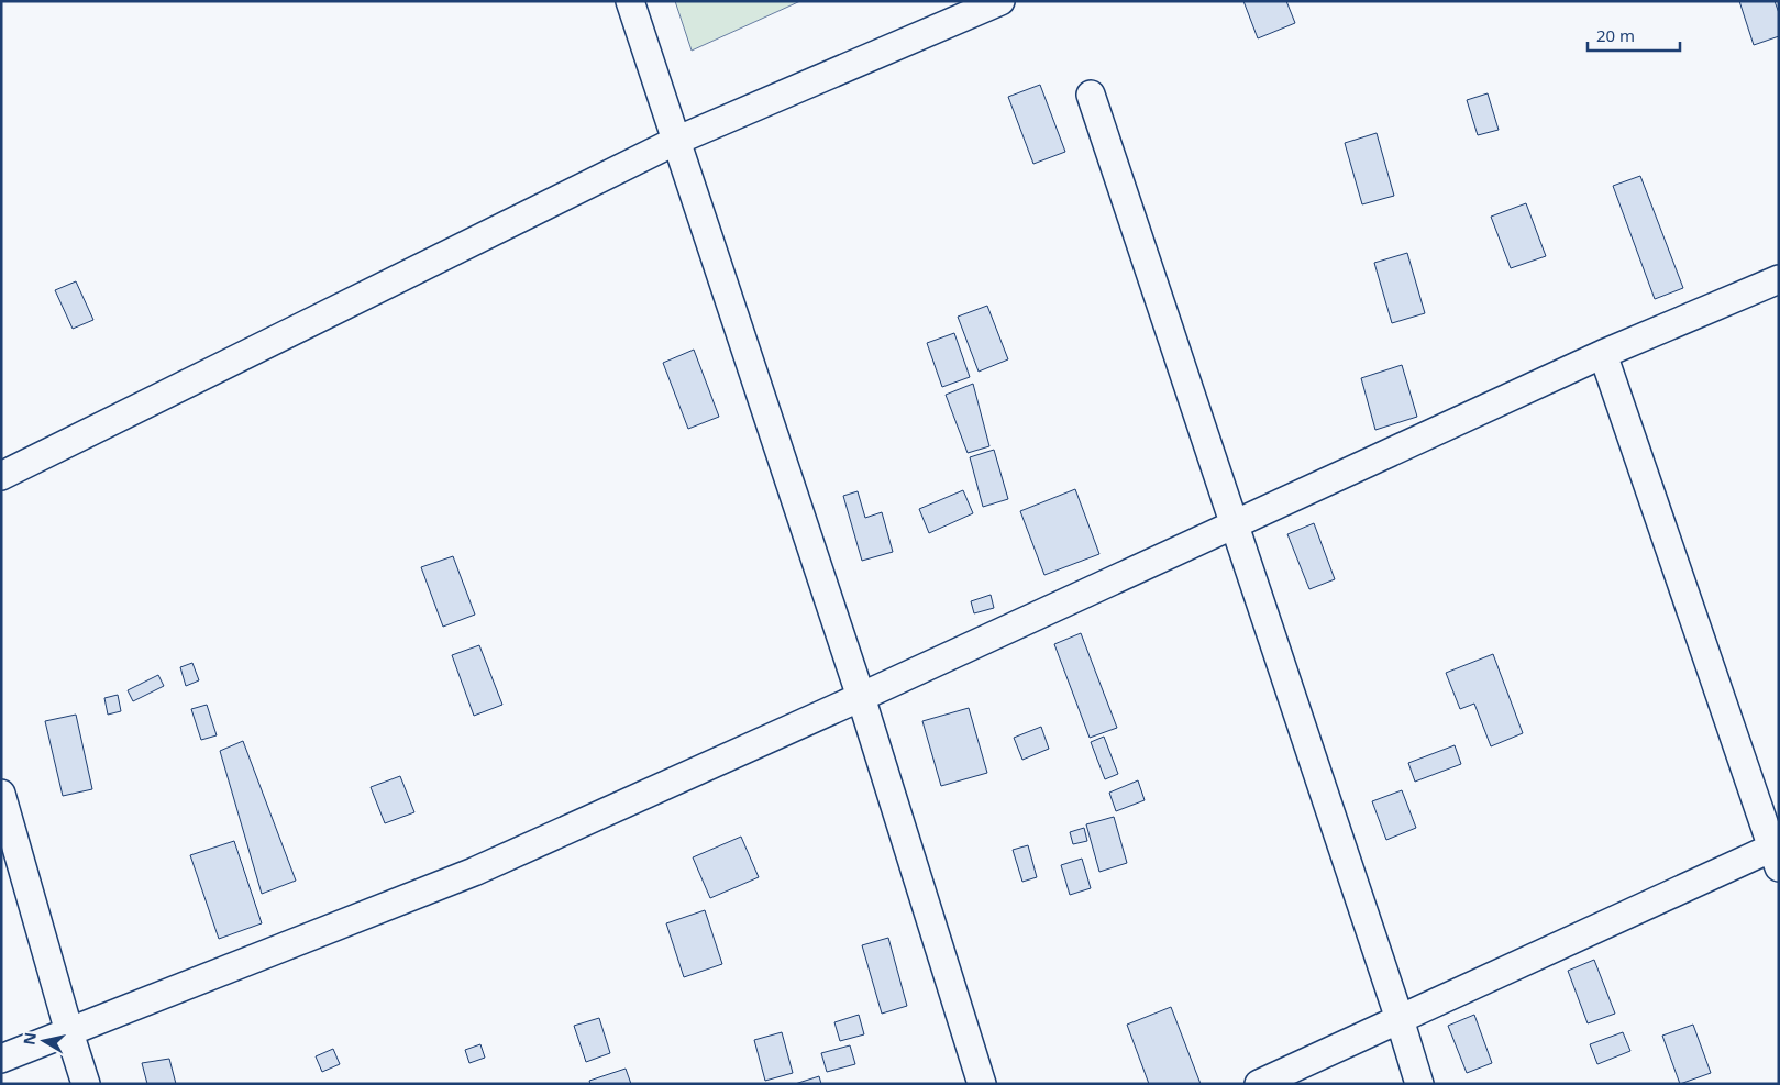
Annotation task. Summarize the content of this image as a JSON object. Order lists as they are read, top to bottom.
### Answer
{
  "scale_bar": "20 m",
  "north": "left"
}
